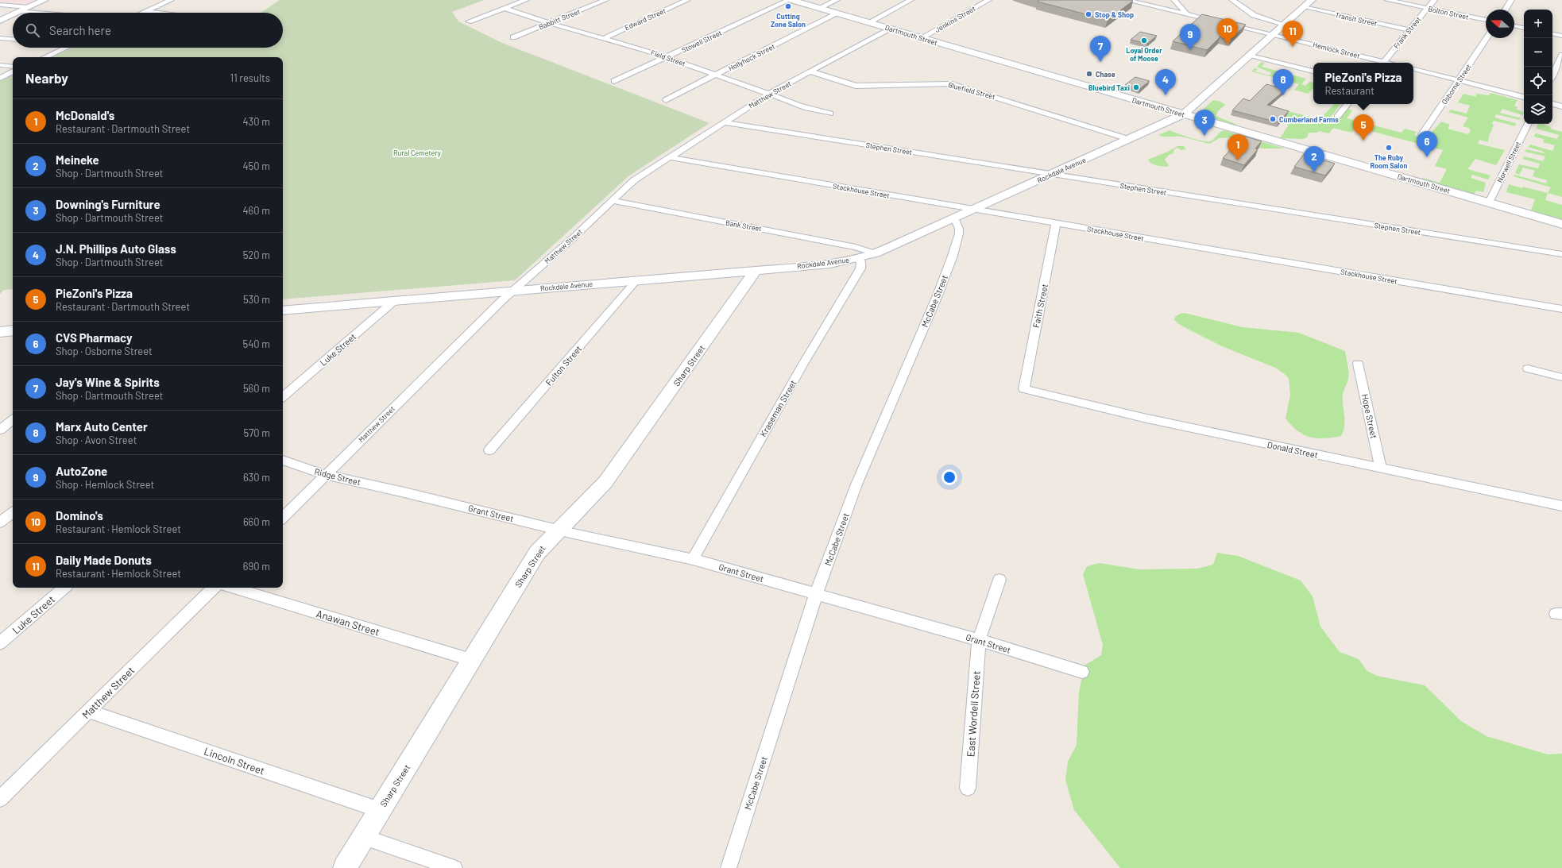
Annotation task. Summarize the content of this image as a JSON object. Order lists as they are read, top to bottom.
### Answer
{
  "streets": {
    "main road": ["Dartmouth Street", "Rockdale Avenue", "Sharp Street"],
    "street": [
      "Bolton Street",
      "Babbitt Street",
      "Edward Street",
      "Jenkins Street",
      "Transit Street",
      "Frank Street",
      "Stowell Street",
      "Hemlock Street",
      "Hollyhock Street",
      "Field Street",
      "Osborne Street",
      "Bluefield Street",
      "Matthew Street",
      "Stephen Street",
      "Norwell Street",
      "Stackhouse Street",
      "Bank Street",
      "McCabe Street",
      "Faith Street",
      "Luke Street",
      "Fulton Street",
      "Kraseman Street",
      "Hope Street",
      "Donald Street",
      "Ridge Street",
      "Grant Street",
      "Anawan Street",
      "East Wordell Street",
      "Lincoln Street"
    ]
  },
  "crossings": [
    ["Bolton Street", "Frank Street"],
    ["Babbitt Street", "Field Street"],
    ["Edward Street", "Field Street"],
    ["Jenkins Street", "Dartmouth Street"],
    ["Transit Street", "Frank Street"],
    ["Transit Street", "Rockdale Avenue"],
    ["Dartmouth Street", "Stowell Street"],
    ["Dartmouth Street", "Hollyhock Street"],
    ["Dartmouth Street", "Matthew Street"],
    ["Dartmouth Street", "Norwell Street"],
    ["Dartmouth Street", "Rockdale Avenue"],
    ["Stowell Street", "Field Street"],
    ["Hemlock Street", "Rockdale Avenue"],
    ["Hollyhock Street", "Field Street"],
    ["Field Street", "Matthew Street"],
    ["Bluefield Street", "Matthew Street"],
    ["Bluefield Street", "Rockdale Avenue"],
    ["Matthew Street", "Stephen Street"],
    ["Matthew Street", "Rockdale Avenue"],
    ["Matthew Street", "Stackhouse Street"],
    ["Matthew Street", "Bank Street"],
    ["Matthew Street", "Ridge Street"],
    ["Matthew Street", "Lincoln Street"],
    ["Stephen Street", "Rockdale Avenue"],
    ["Rockdale Avenue", "Stackhouse Street"],
    ["Rockdale Avenue", "Bank Street"],
    ["Rockdale Avenue", "McCabe Street"],
    ["Rockdale Avenue", "Luke Street"],
    ["Rockdale Avenue", "Fulton Street"],
    ["Rockdale Avenue", "Sharp Street"],
    ["Rockdale Avenue", "Kraseman Street"],
    ["Stackhouse Street", "Faith Street"],
    ["McCabe Street", "Grant Street"],
    ["Faith Street", "Donald Street"],
    ["Sharp Street", "Grant Street"],
    ["Sharp Street", "Anawan Street"],
    ["Sharp Street", "Lincoln Street"],
    ["Kraseman Street", "Grant Street"],
    ["Hope Street", "Donald Street"],
    ["Ridge Street", "Grant Street"],
    ["Grant Street", "East Wordell Street"]
  ],
  "parks": ["Rural Cemetery"],
  "places": [
    "Cutting Zone Salon",
    "Stop & Shop",
    "Loyal Order of Moose",
    "Chase",
    "Bluebird Taxi",
    "Cumberland Farms",
    "The Ruby Room Salon"
  ],
  "north": "left",
  "page": {
    "map_buttons": ["+", "−"],
    "search": "Search here",
    "pins": [
      "10",
      "11",
      "9",
      "7",
      "4",
      "8",
      "3",
      "5",
      "6",
      "1",
      "2"
    ],
    "heading": ["Nearby", "11 results"],
    "popup": ["PieZoni's Pizza", "Restaurant"],
    "list": [
      {
        "mark": "1",
        "name": "McDonald's",
        "note": "Restaurant · Dartmouth Street",
        "value": "430 m"
      },
      {
        "mark": "2",
        "name": "Meineke",
        "note": "Shop · Dartmouth Street",
        "value": "450 m"
      },
      {
        "mark": "3",
        "name": "Downing's Furniture",
        "note": "Shop · Dartmouth Street",
        "value": "460 m"
      },
      {
        "mark": "4",
        "name": "J.N. Phillips Auto Glass",
        "note": "Shop · Dartmouth Street",
        "value": "520 m"
      },
      {
        "mark": "5",
        "name": "PieZoni's Pizza",
        "note": "Restaurant · Dartmouth Street",
        "value": "530 m"
      },
      {
        "mark": "6",
        "name": "CVS Pharmacy",
        "note": "Shop · Osborne Street",
        "value": "540 m"
      },
      {
        "mark": "7",
        "name": "Jay's Wine & Spirits",
        "note": "Shop · Dartmouth Street",
        "value": "560 m"
      },
      {
        "mark": "8",
        "name": "Marx Auto Center",
        "note": "Shop · Avon Street",
        "value": "570 m"
      },
      {
        "mark": "9",
        "name": "AutoZone",
        "note": "Shop · Hemlock Street",
        "value": "630 m"
      },
      {
        "mark": "10",
        "name": "Domino's",
        "note": "Restaurant · Hemlock Street",
        "value": "660 m"
      },
      {
        "mark": "11",
        "name": "Daily Made Donuts",
        "note": "Restaurant · Hemlock Street",
        "value": "690 m"
      }
    ]
  }
}
